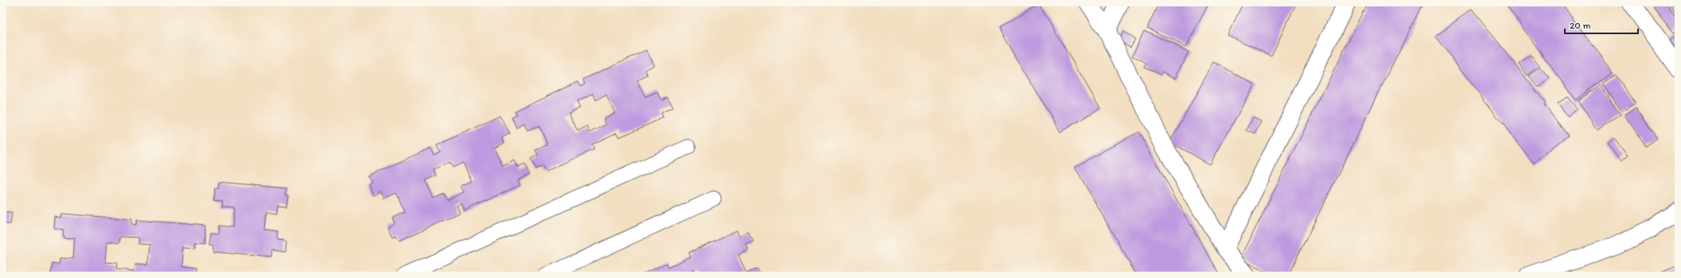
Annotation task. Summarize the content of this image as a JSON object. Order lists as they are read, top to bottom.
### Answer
{
  "scale_bar": "20 m"
}
